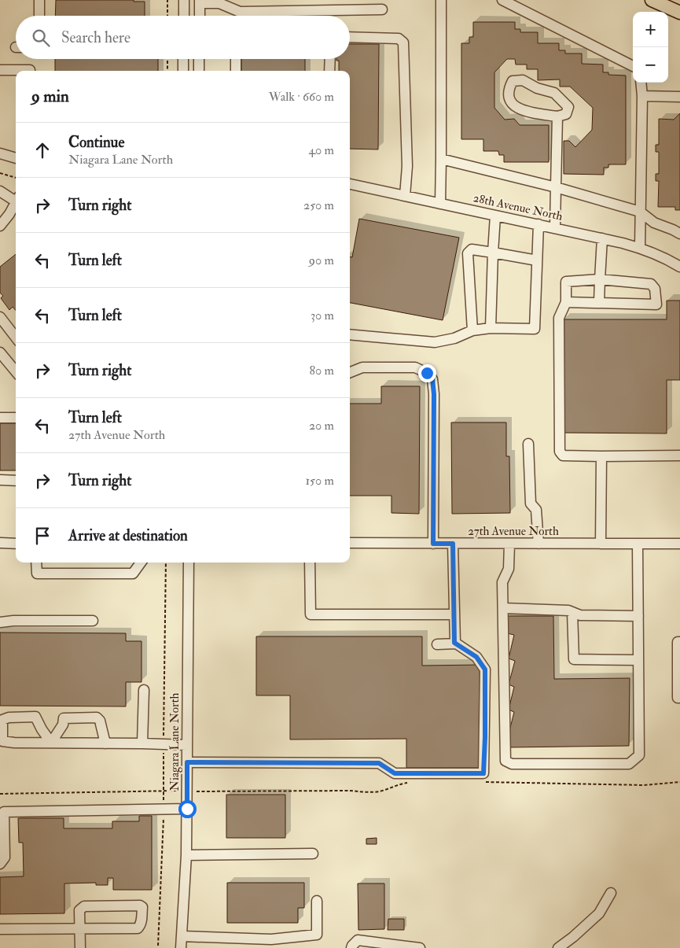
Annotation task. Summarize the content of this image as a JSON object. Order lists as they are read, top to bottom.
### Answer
{
  "streets": {
    "street": ["28th Avenue North", "27th Avenue North", "Niagara Lane North"]
  },
  "page": {
    "map_buttons": ["+", "−"],
    "search": "Search here",
    "heading": ["9 min", "Walk · 660 m"],
    "list": [
      ["Continue", "Niagara Lane North", "40 m"],
      ["Turn right", "250 m"],
      ["Turn left", "90 m"],
      ["Turn left", "30 m"],
      ["Turn right", "80 m"],
      ["Turn left", "27th Avenue North", "20 m"],
      ["Turn right", "150 m"],
      "Arrive at destination"
    ]
  }
}
